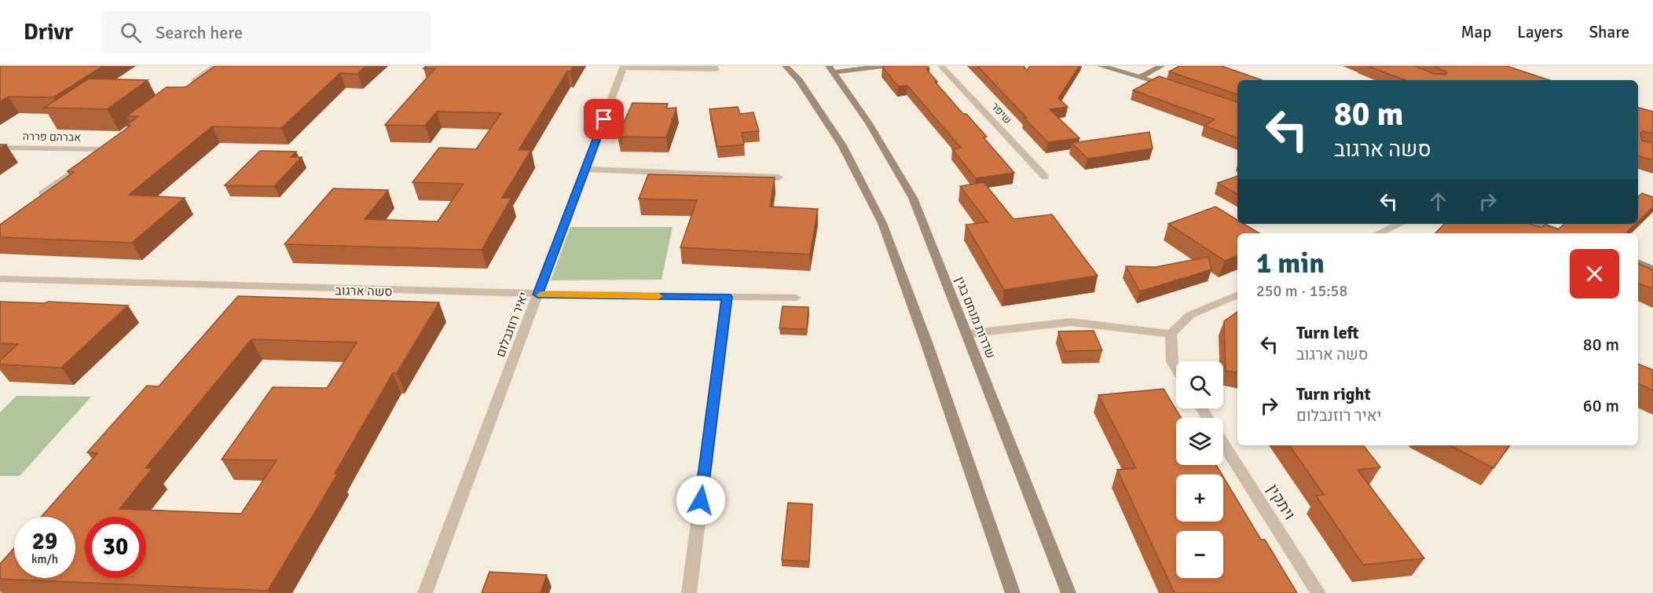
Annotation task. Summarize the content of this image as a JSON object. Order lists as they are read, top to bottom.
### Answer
{
  "streets": {
    "main road": ["שדרות מנחם בגין"],
    "street": [
      "שיפר",
      "אברהם פררה",
      "סשה ארגוב",
      "יאיר רוזנבלום",
      "ויתקין"
    ]
  },
  "crossings": [
    ["סשה ארגוב", "יאיר רוזנבלום"]
  ],
  "page": {
    "header": "Drivr",
    "search": "Search here",
    "nav": ["Map", "Layers", "Share"],
    "turn": ["80 m", "סשה ארגוב"],
    "heading": ["1 min", "250 m · 15:58"],
    "list": [
      {
        "name": "Turn left",
        "note": "סשה ארגוב",
        "value": "80 m"
      },
      {
        "name": "Turn right",
        "note": "יאיר רוזנבלום",
        "value": "60 m"
      }
    ],
    "map_buttons": ["+", "−"],
    "speed": "29 km/h",
    "limit": "30"
  }
}
